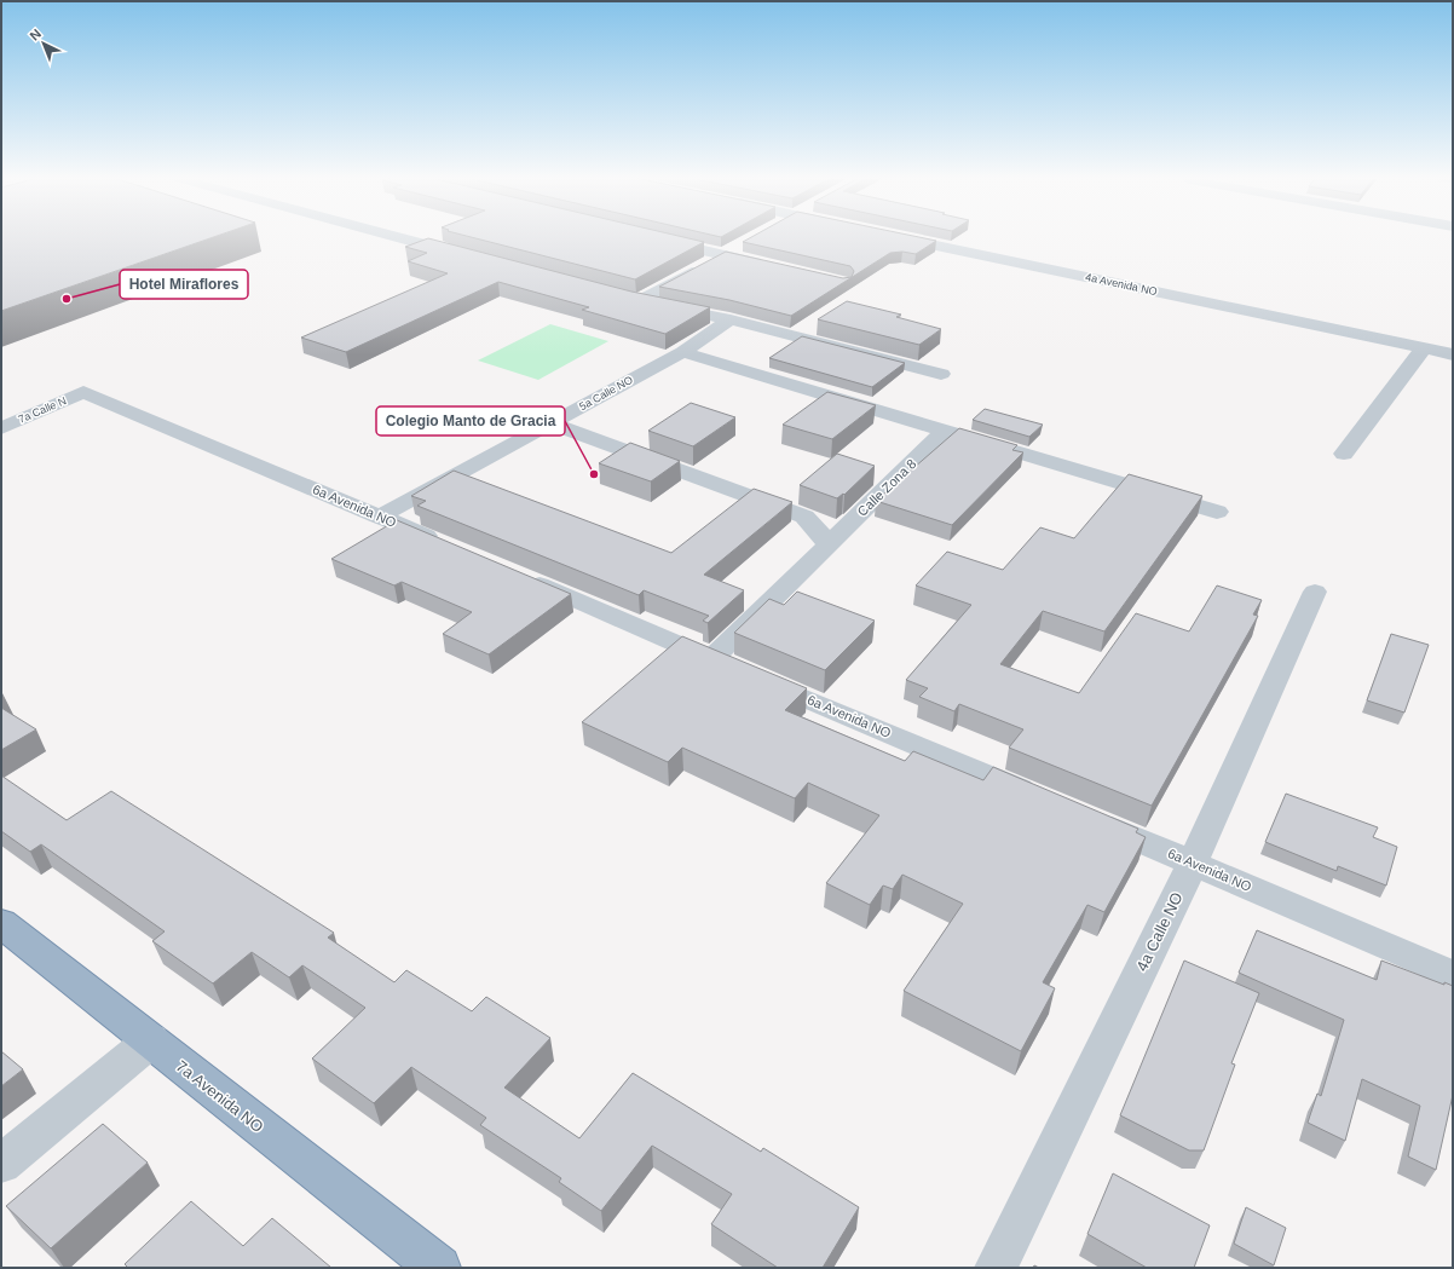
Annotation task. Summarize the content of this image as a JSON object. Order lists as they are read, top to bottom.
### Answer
{
  "streets": {
    "highway": ["7a Avenida NO"],
    "street": [
      "4a Avenida NO",
      "5a Calle NO",
      "7a Calle N",
      "Calle Zona 8",
      "6a Avenida NO",
      "4a Calle NO"
    ]
  },
  "crossings": [
    ["5a Calle NO", "6a Avenida NO"],
    ["7a Calle N", "6a Avenida NO"],
    ["Calle Zona 8", "6a Avenida NO"],
    ["6a Avenida NO", "4a Calle NO"]
  ],
  "places": ["Hotel Miraflores", "Colegio Manto de Gracia"],
  "north": "top left"
}
